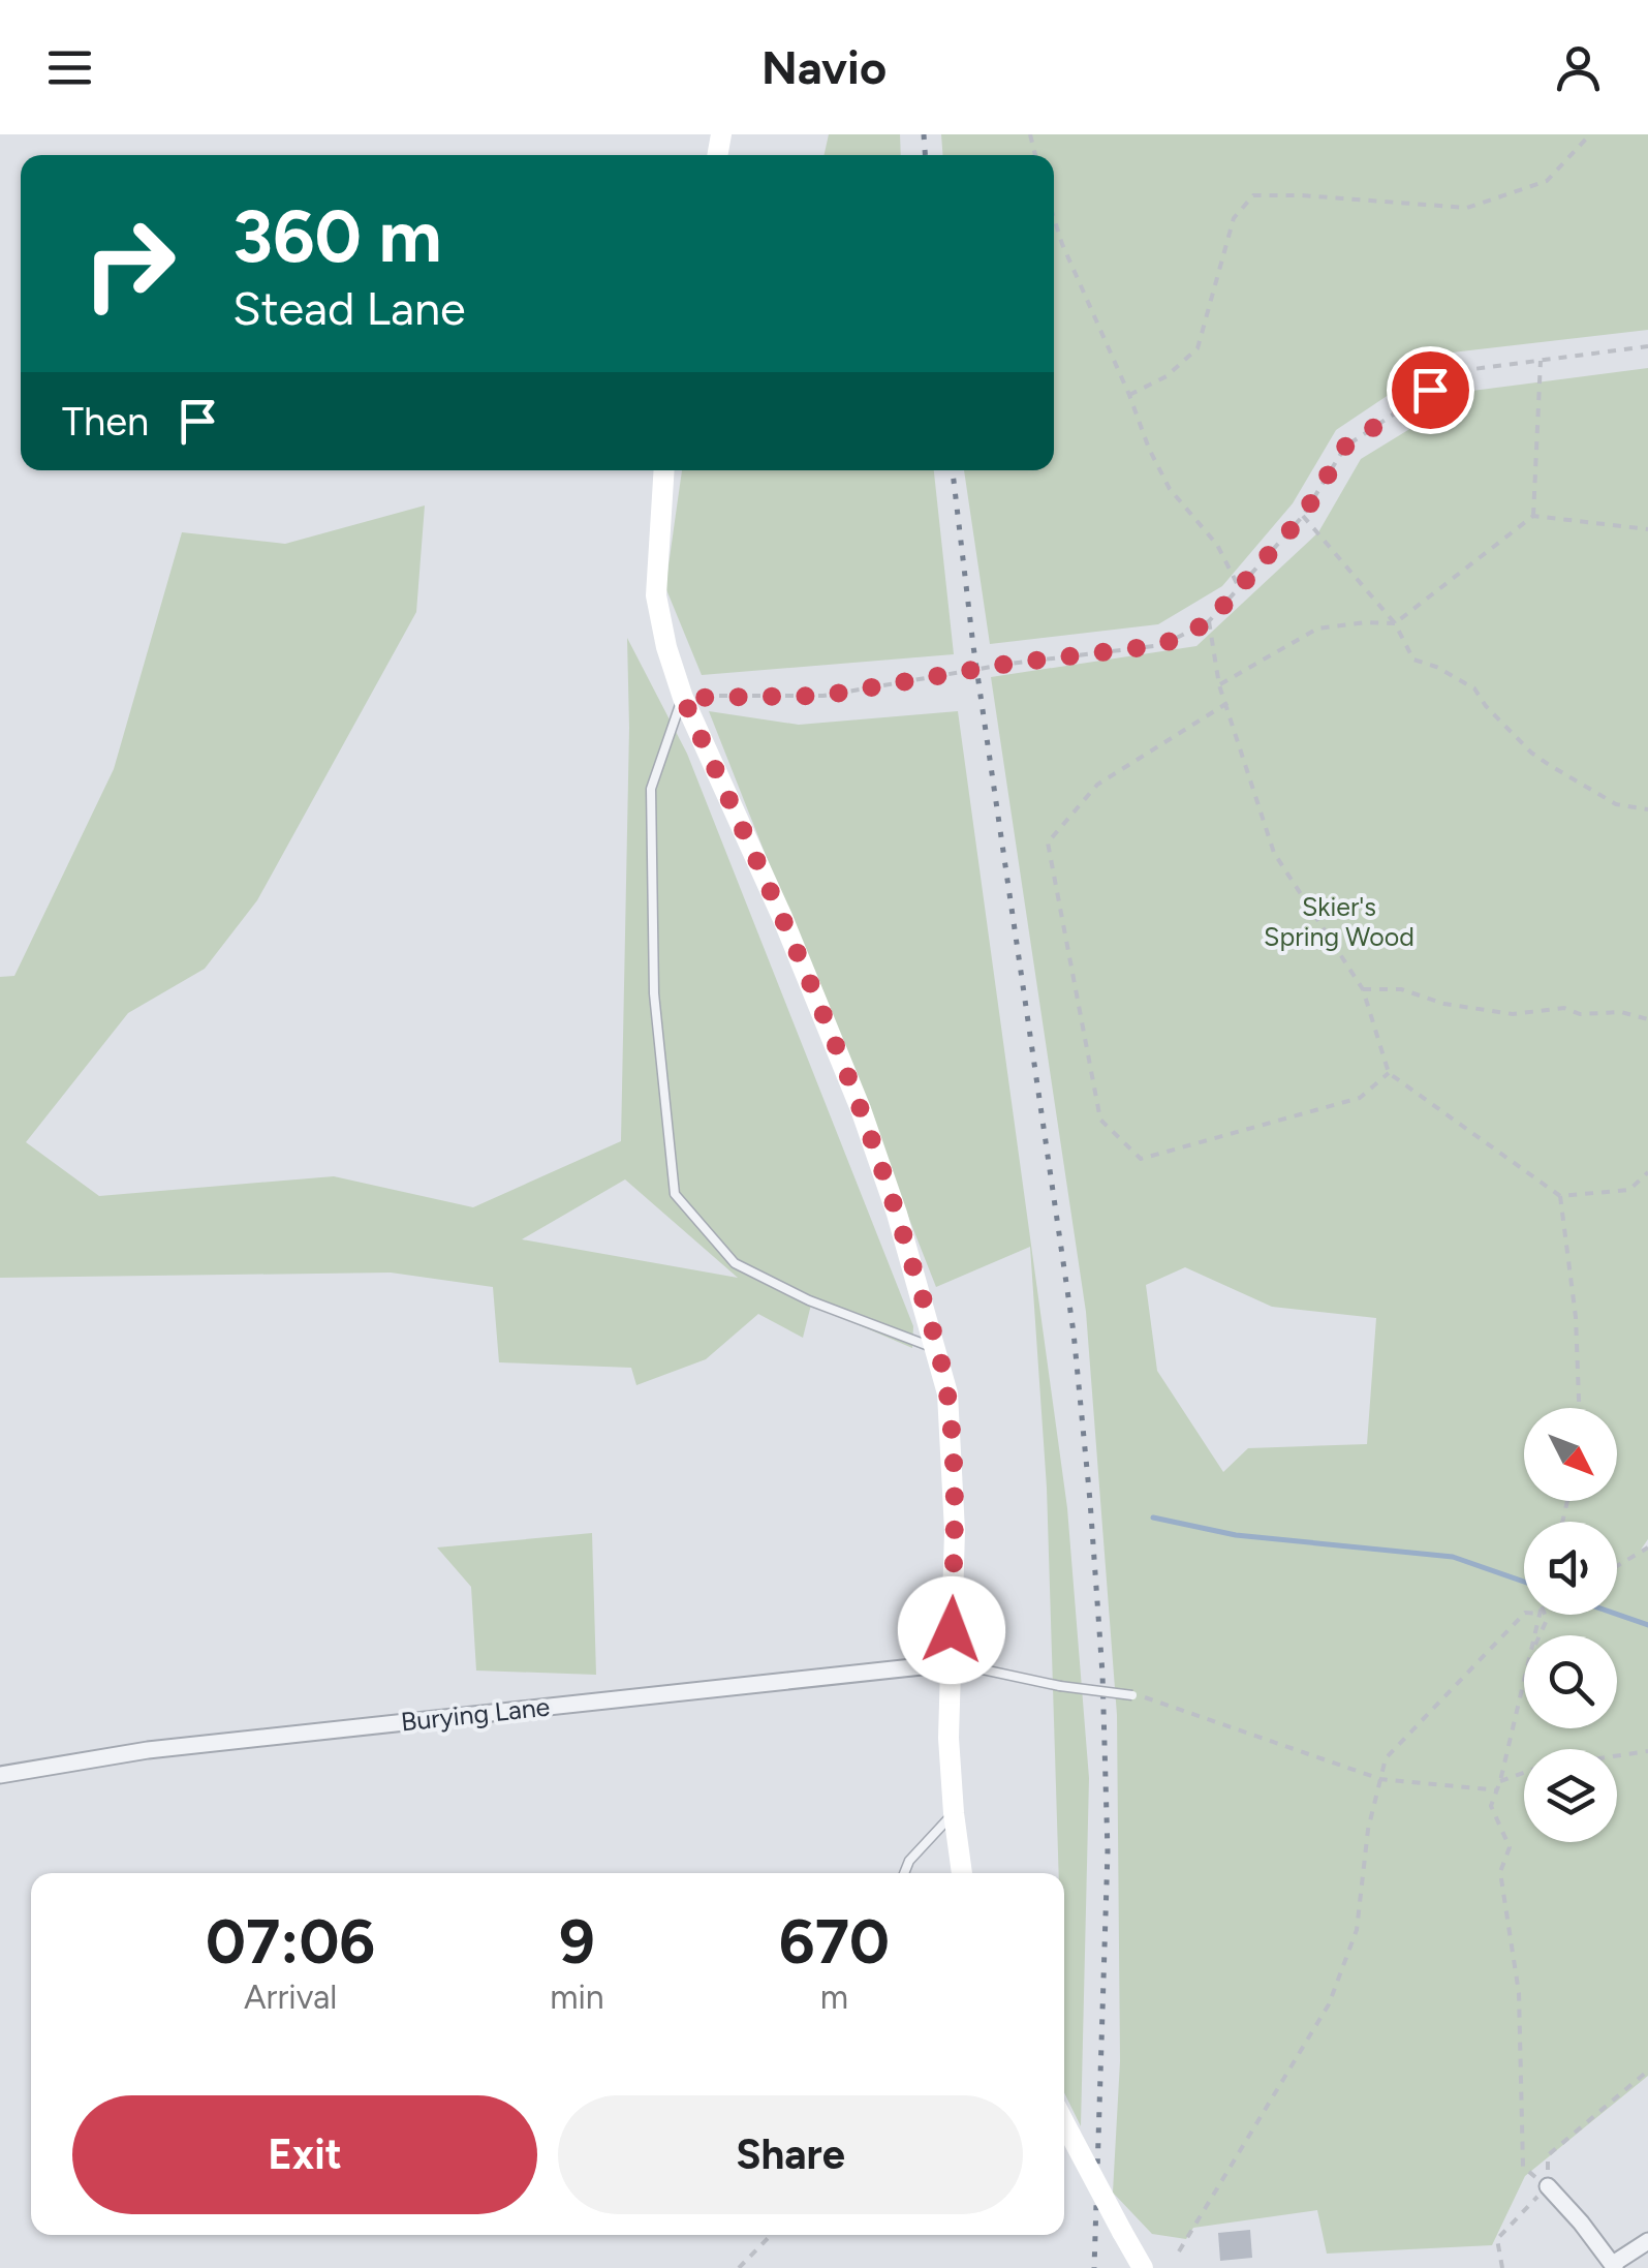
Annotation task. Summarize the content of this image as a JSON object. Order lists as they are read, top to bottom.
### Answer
{
  "streets": {
    "street": ["Burying Lane"]
  },
  "parks": ["Skier's Spring Wood"],
  "north": "bottom right",
  "page": {
    "header": "Navio",
    "turn": ["360 m", "Stead Lane"],
    "then": "Then",
    "eta": [
      "07:06",
      "Arrival",
      "9",
      "min",
      "670",
      "m"
    ],
    "buttons": ["Exit", "Share"]
  }
}
